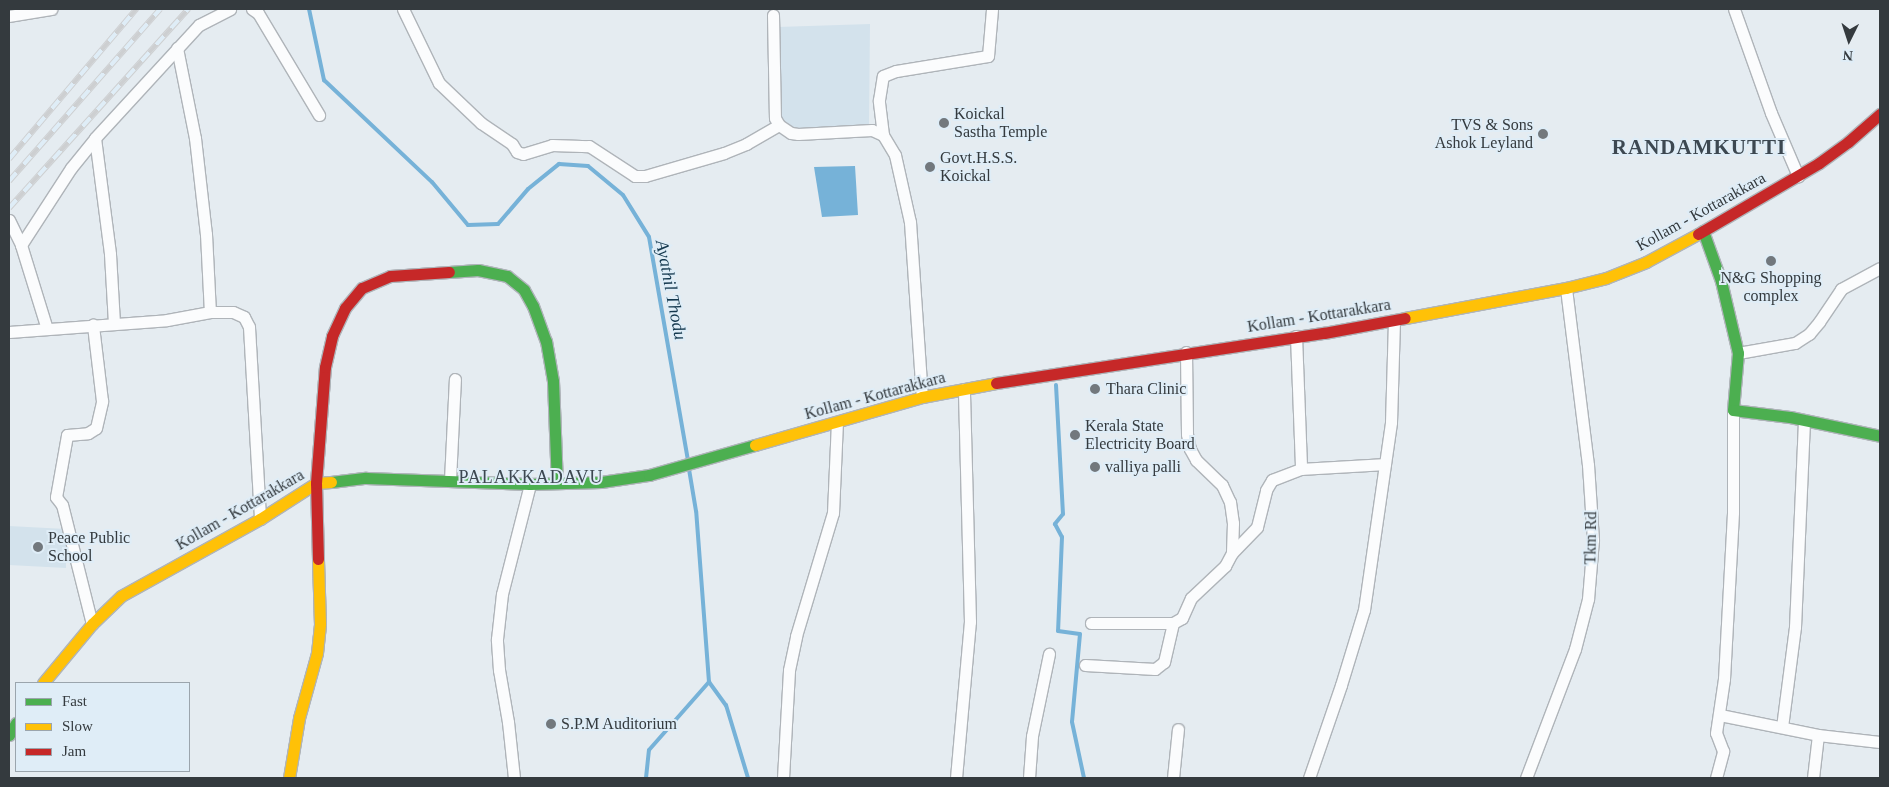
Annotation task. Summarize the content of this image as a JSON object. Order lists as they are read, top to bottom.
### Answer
{
  "streets": {
    "main road": ["Kollam - Kottarakkara"],
    "street": ["Tkm Rd"]
  },
  "crossings": [
    ["Kollam - Kottarakkara", "Tkm Rd"]
  ],
  "districts": ["RANDAMKUTTI", "PALAKKADAVU"],
  "water": ["Ayathil Thodu"],
  "places": [
    "Koickal Sastha Temple",
    "TVS & Sons Ashok Leyland",
    "Govt.H.S.S. Koickal",
    "N&G Shopping complex",
    "Thara Clinic",
    "Kerala State Electricity Board",
    "valliya palli",
    "Peace Public School",
    "S.P.M Auditorium"
  ],
  "legend": ["Fast", "Slow", "Jam"],
  "north": "bottom"
}
